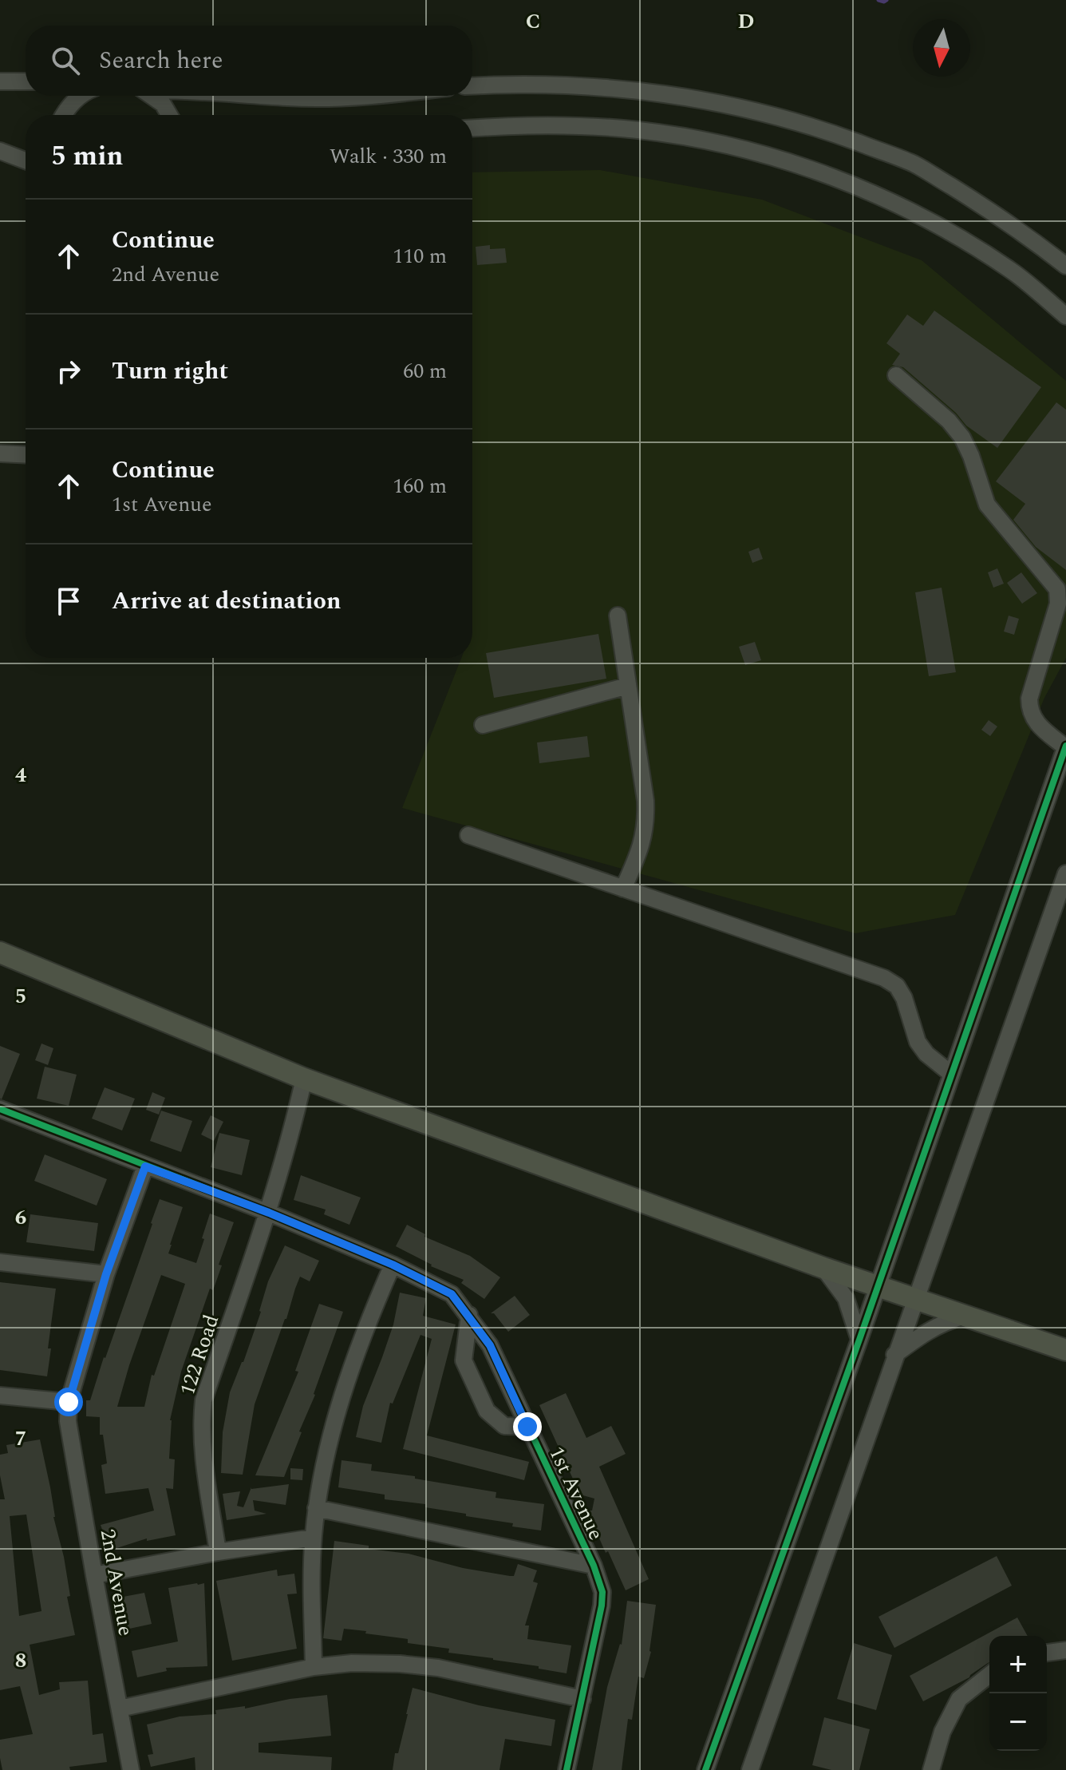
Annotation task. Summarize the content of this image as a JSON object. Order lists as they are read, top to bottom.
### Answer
{
  "streets": {
    "street": ["122 Road", "1st Avenue", "2nd Avenue"]
  },
  "crossings": [
    ["122 Road", "1st Avenue"],
    ["1st Avenue", "2nd Avenue"]
  ],
  "north": "bottom",
  "page": {
    "search": "Search here",
    "heading": ["5 min", "Walk · 330 m"],
    "list": [
      ["Continue", "2nd Avenue", "110 m"],
      ["Turn right", "60 m"],
      ["Continue", "1st Avenue", "160 m"],
      "Arrive at destination"
    ],
    "map_buttons": ["+", "−"]
  },
  "grid": {
    "columns": ["C", "D"],
    "rows": [
      "4",
      "5",
      "6",
      "7",
      "8"
    ]
  }
}
